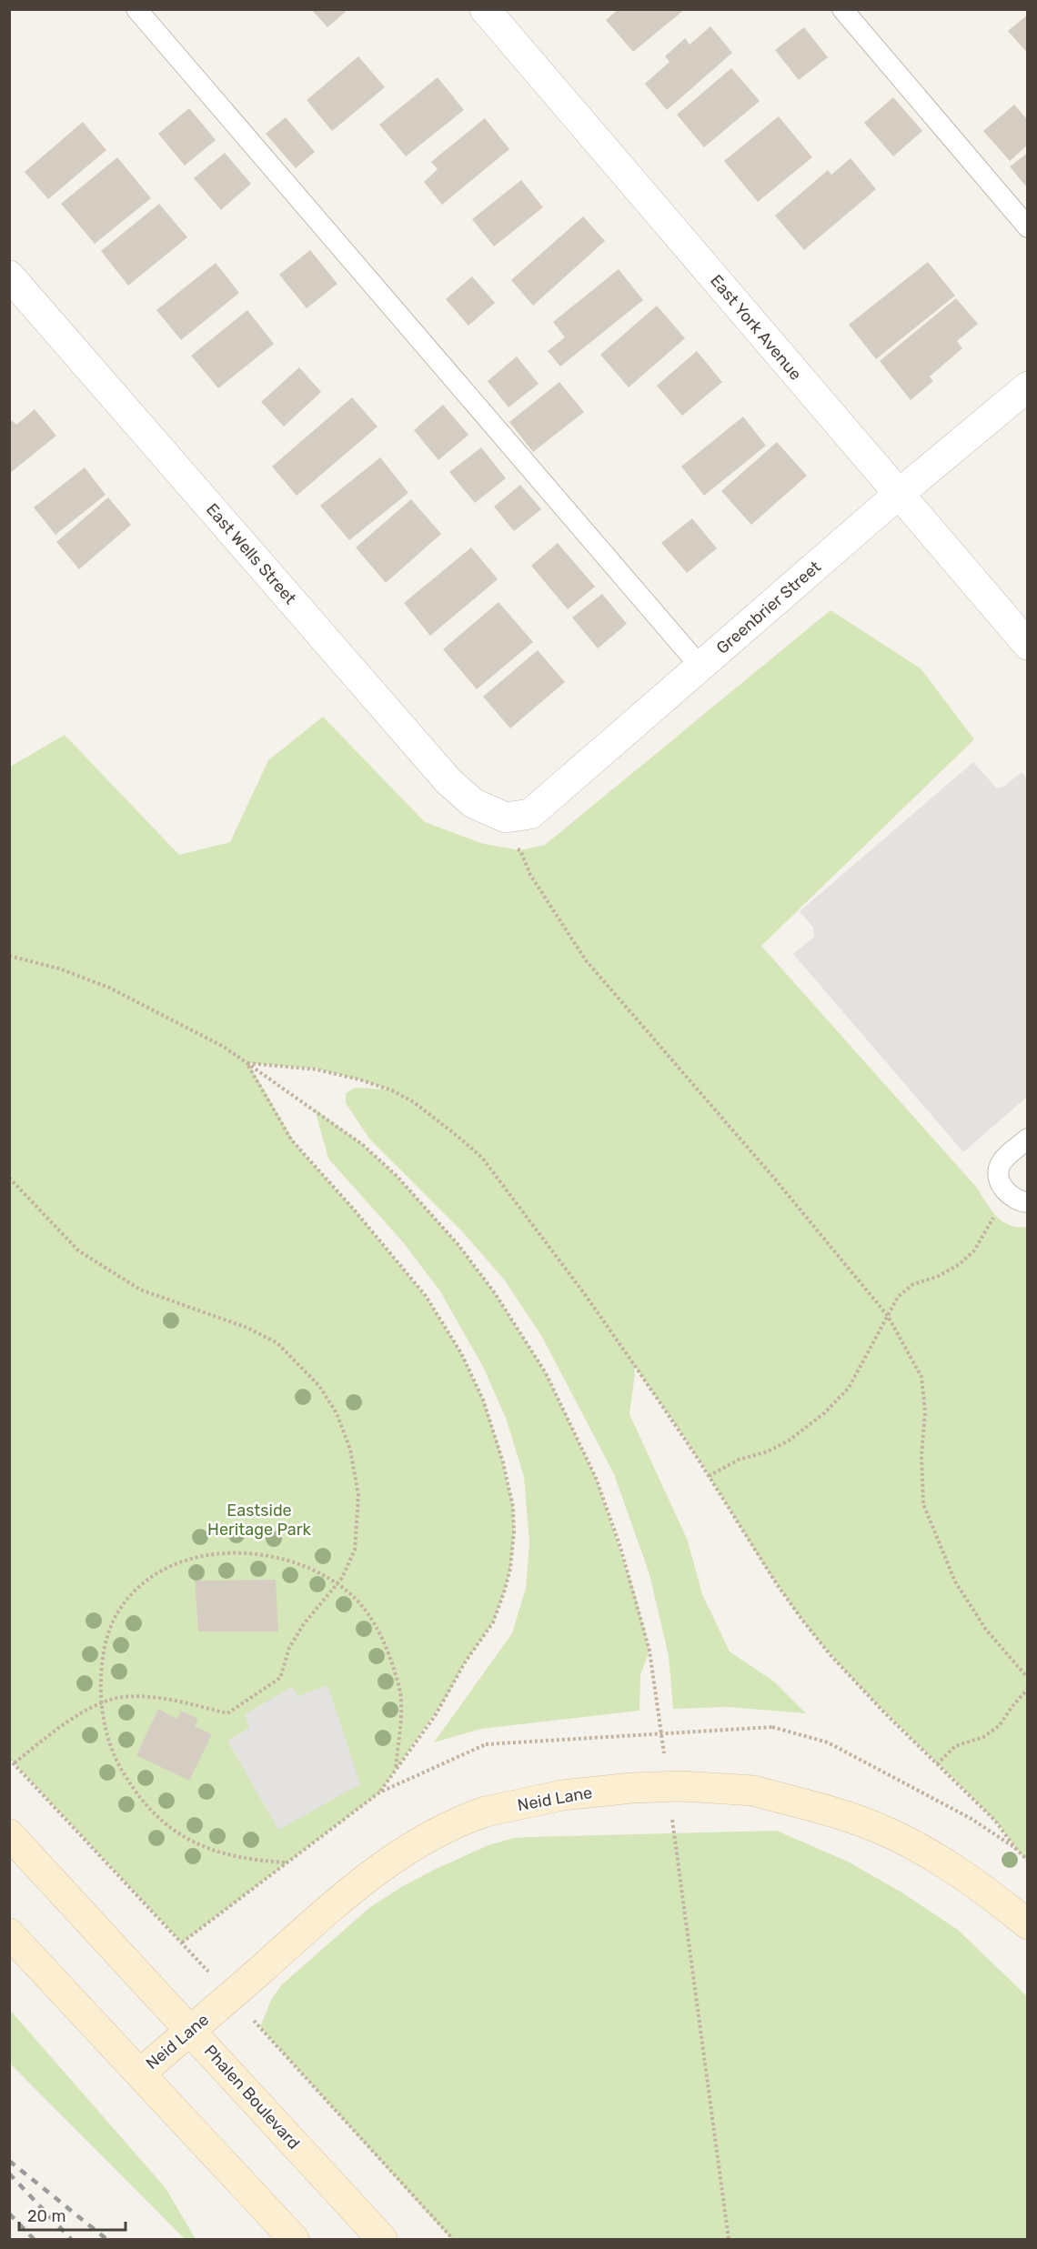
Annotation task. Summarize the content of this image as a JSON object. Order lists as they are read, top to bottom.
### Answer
{
  "streets": {
    "main road": ["Neid Lane", "Phalen Boulevard"],
    "street": ["East York Avenue", "East Wells Street", "Greenbrier Street"]
  },
  "crossings": [
    ["East York Avenue", "Greenbrier Street"],
    ["East Wells Street", "Greenbrier Street"],
    ["Neid Lane", "Phalen Boulevard"]
  ],
  "parks": ["Eastside Heritage Park"],
  "scale_bar": "20 m"
}
